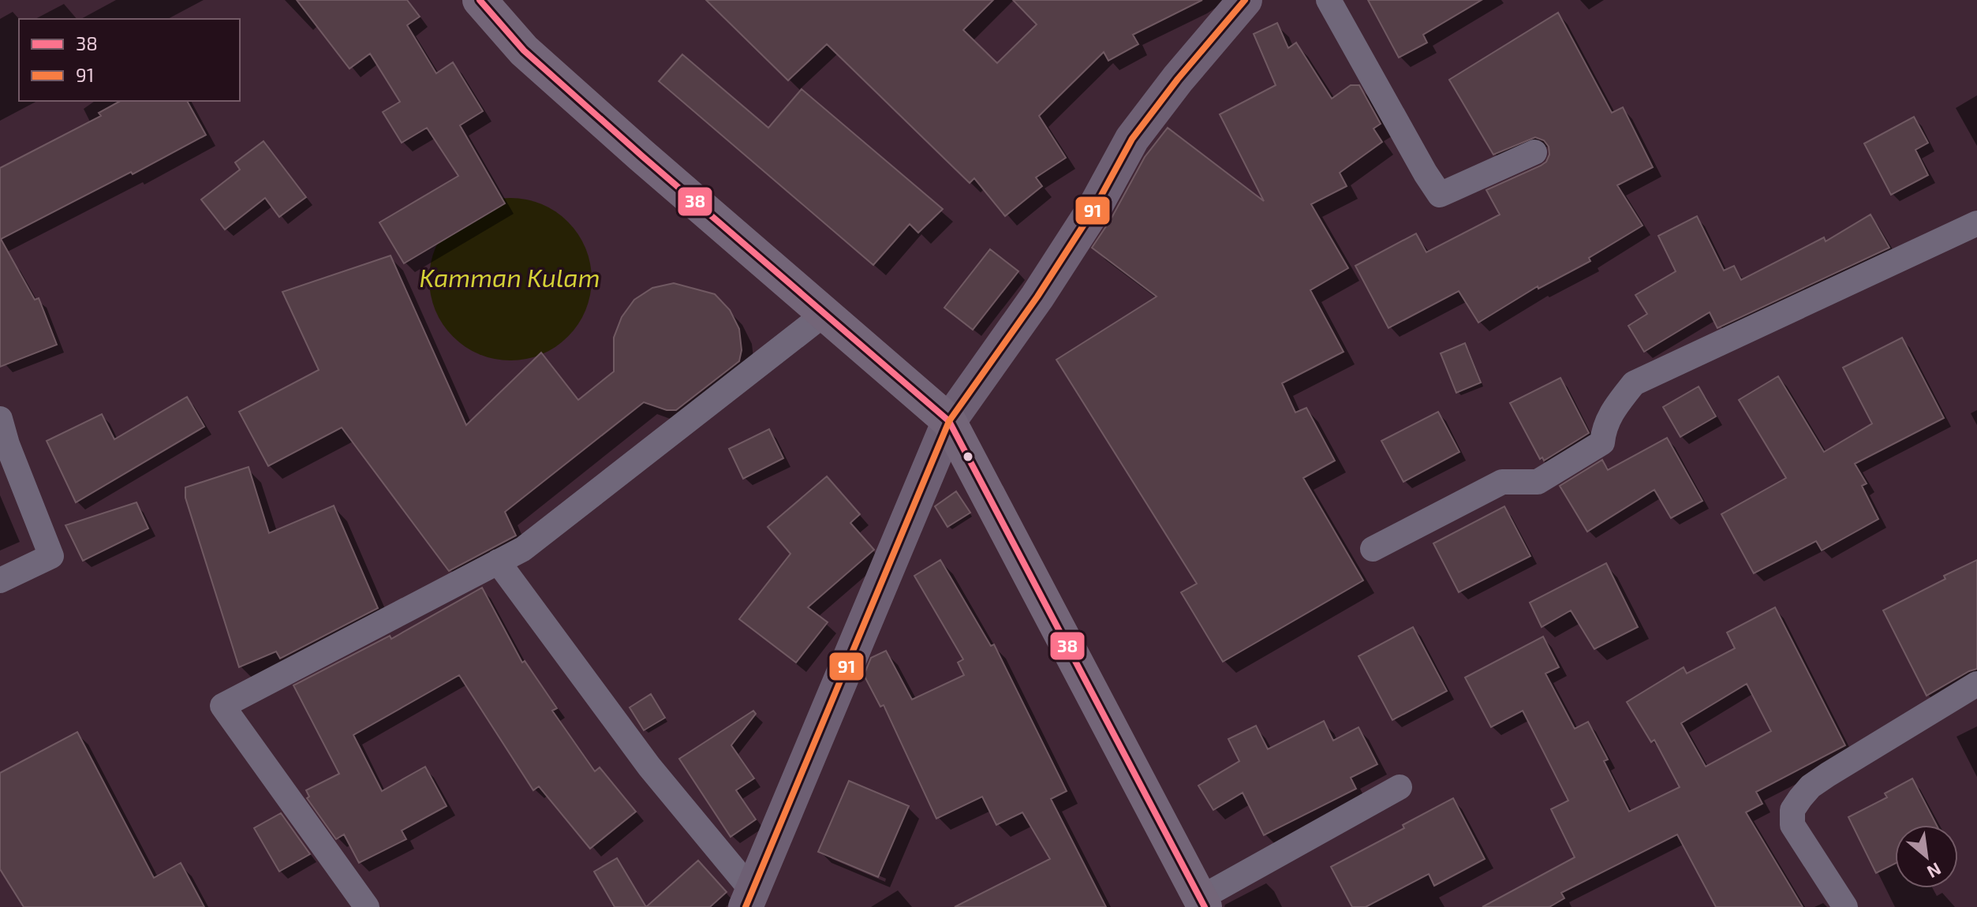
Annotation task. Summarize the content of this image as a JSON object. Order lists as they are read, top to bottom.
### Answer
{
  "water": ["Kamman Kulam"],
  "lines": ["transit line 38", "transit line 91"],
  "legend": ["38", "91"],
  "north": "bottom right"
}
